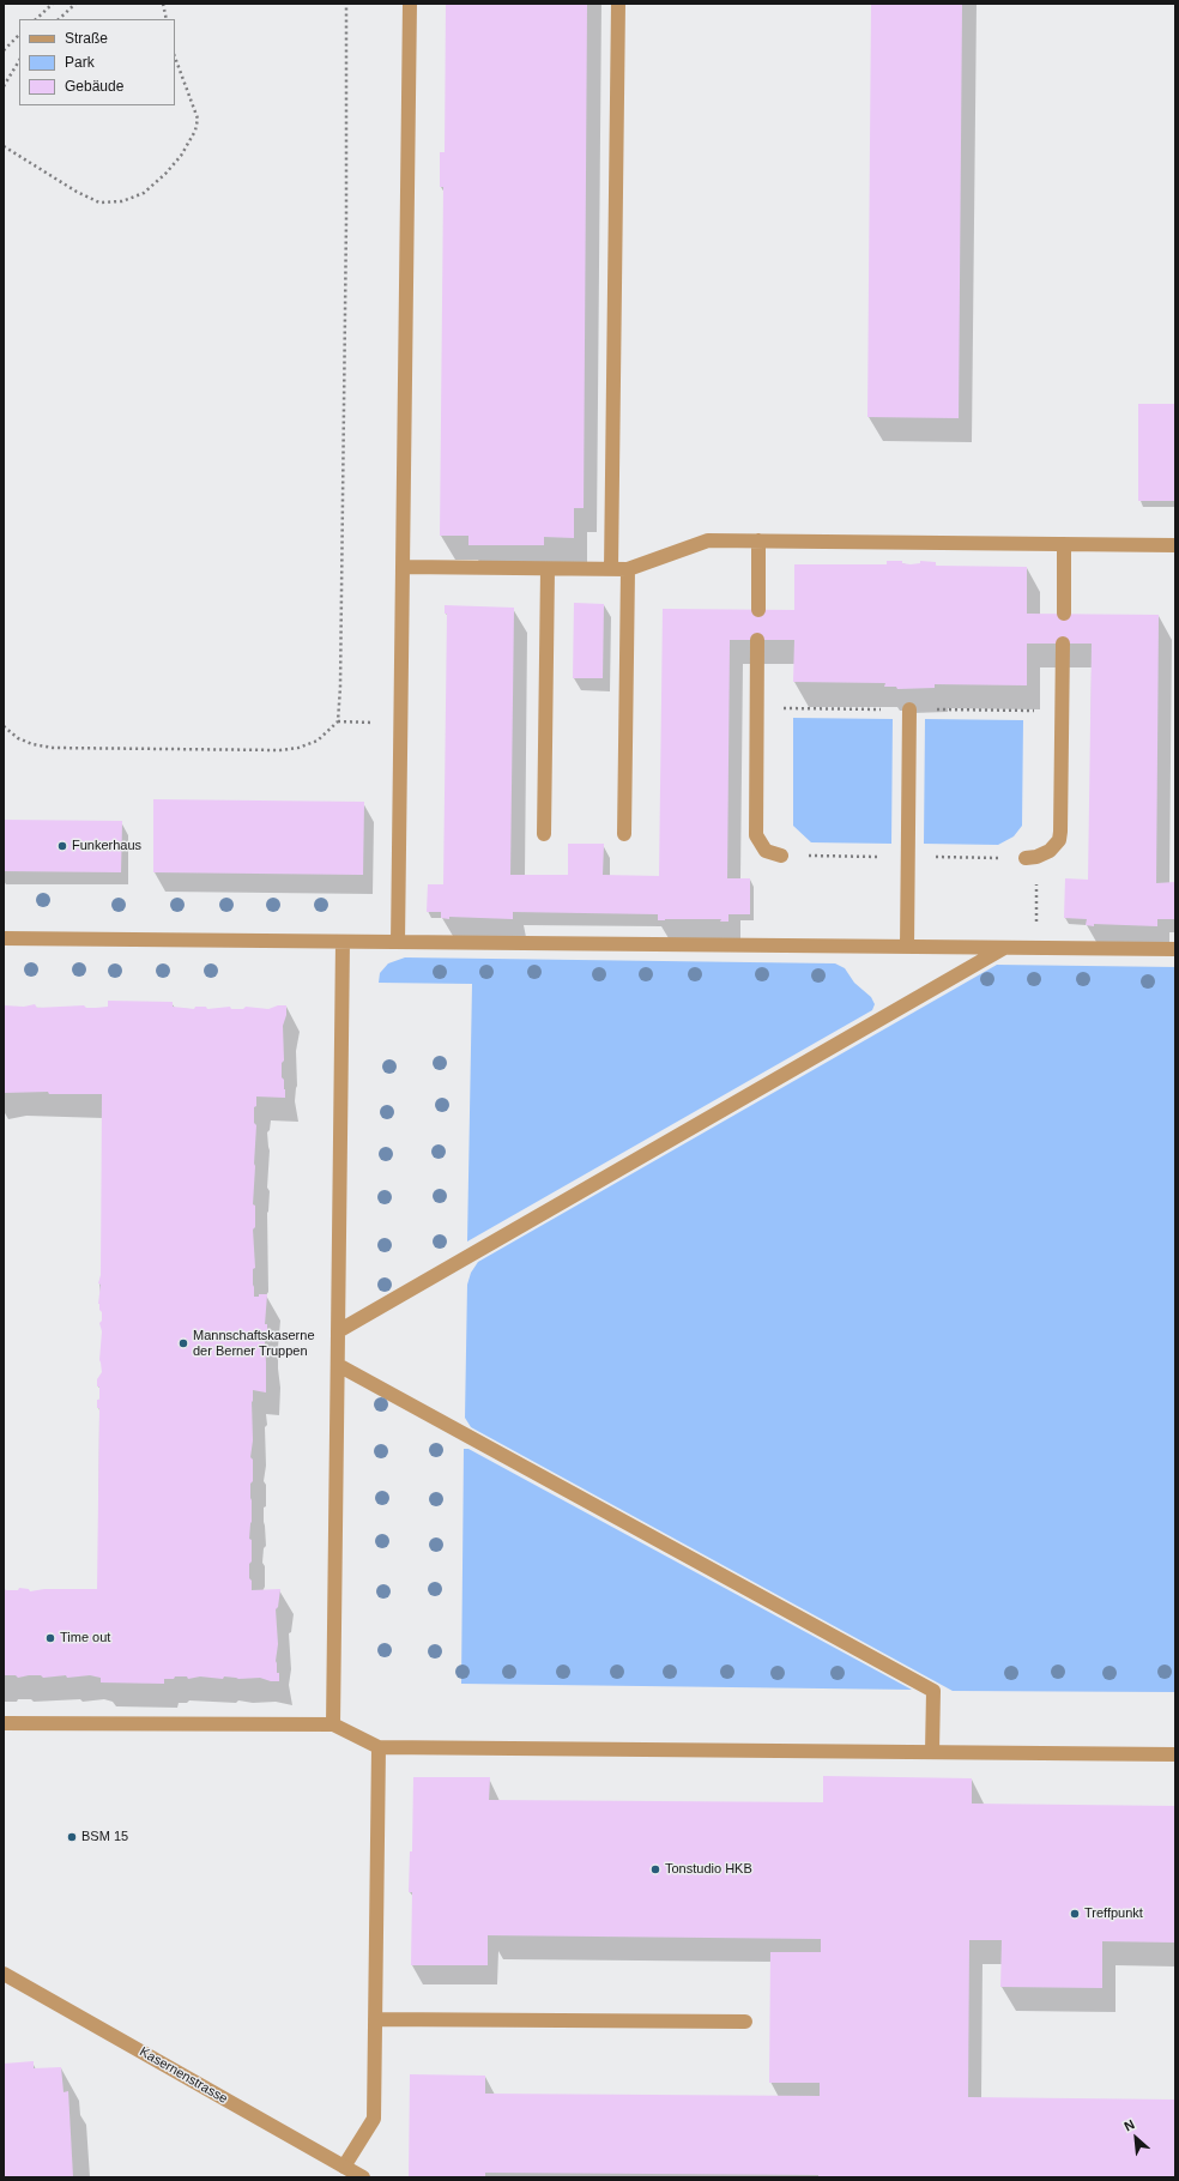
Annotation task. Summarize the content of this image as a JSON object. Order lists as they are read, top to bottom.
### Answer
{
  "streets": {
    "street": ["Kasernenstrasse"]
  },
  "places": [
    "Funkerhaus",
    "Mannschaftskaserne der Berner Truppen",
    "Time out",
    "BSM 15",
    "Tonstudio HKB",
    "Treffpunkt"
  ],
  "legend": ["Straße", "Park", "Gebäude"],
  "north": "top left"
}
